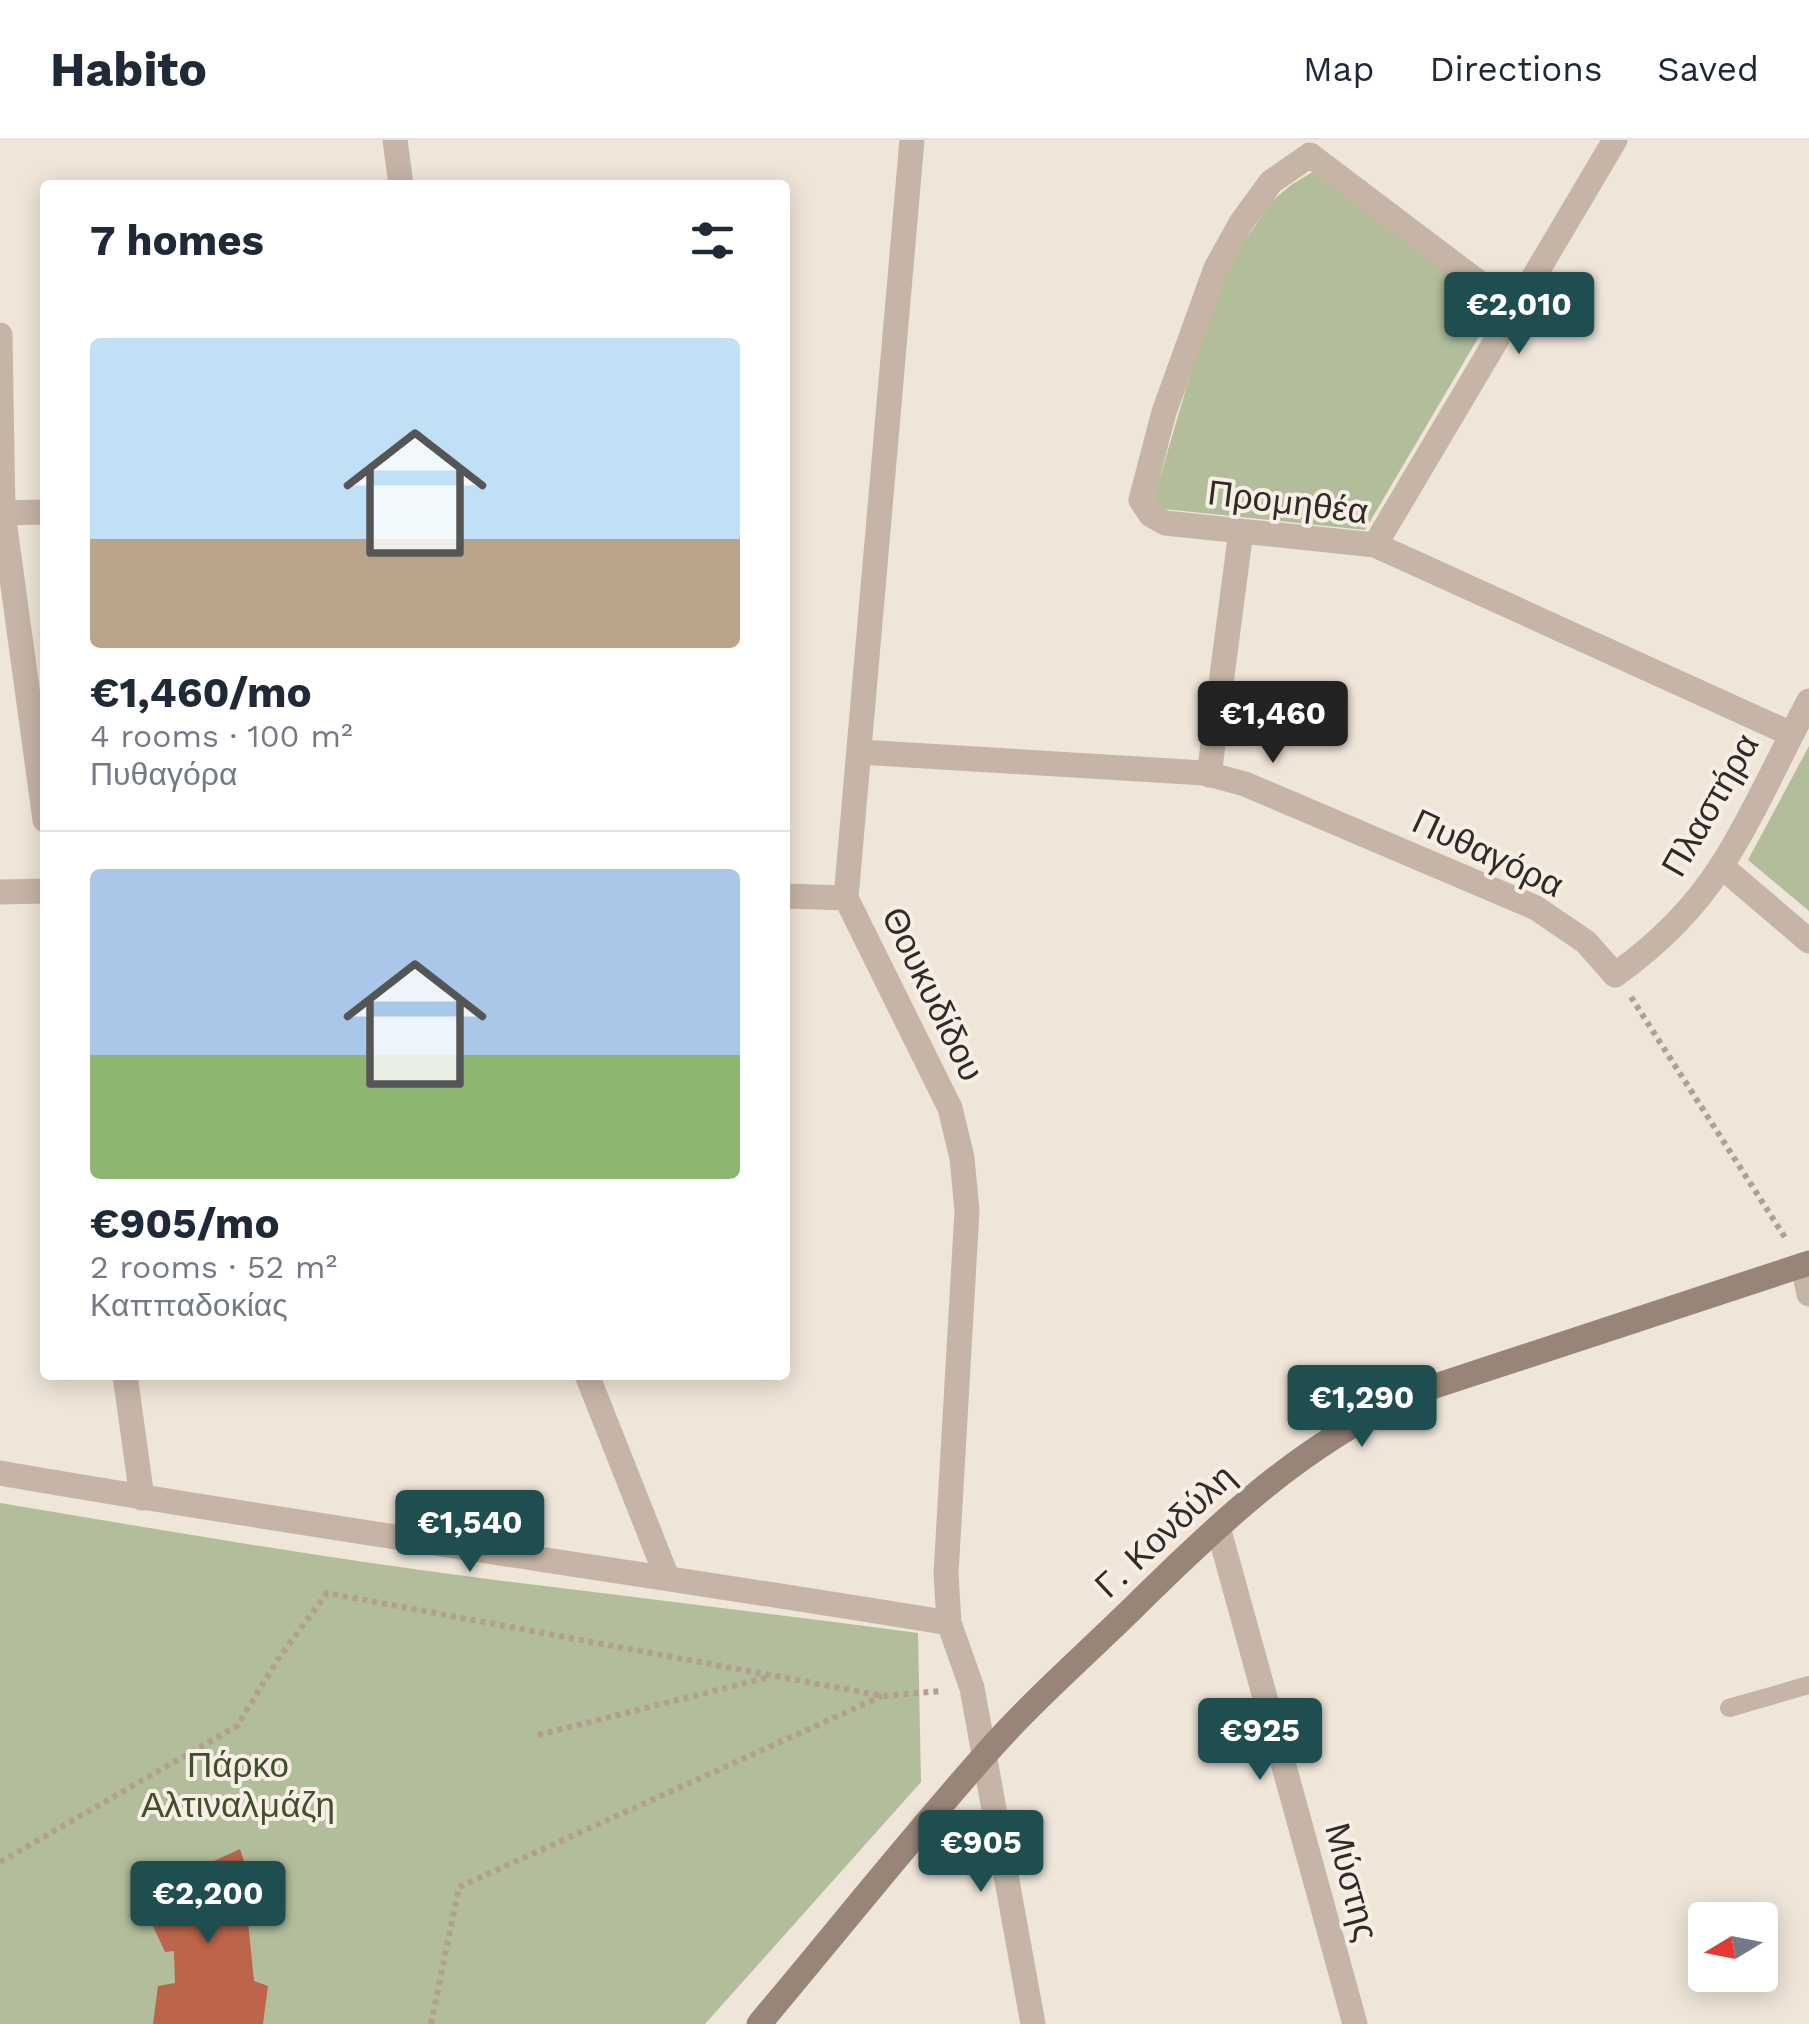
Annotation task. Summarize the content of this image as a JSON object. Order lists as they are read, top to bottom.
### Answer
{
  "streets": {
    "street": [
      "Προμηθέα",
      "Πλαστήρα",
      "Πυθαγόρα",
      "Θουκυδίδου",
      "Γ. Κονδύλη",
      "Μύστης"
    ]
  },
  "crossings": [
    ["Προμηθέα", "Πλαστήρα"],
    ["Πλαστήρα", "Πυθαγόρα"],
    ["Πυθαγόρα", "Θουκυδίδου"],
    ["Θουκυδίδου", "Γ. Κονδύλη"],
    ["Γ. Κονδύλη", "Μύστης"]
  ],
  "parks": ["Πάρκο Αλτιναλμάζη"],
  "north": "left",
  "page": {
    "header": "Habito",
    "nav": ["Map", "Directions", "Saved"],
    "heading": "7 homes",
    "price": [
      "€2,010",
      "€1,460",
      "€1,290",
      "€1,540",
      "€925",
      "€905",
      "€2,200"
    ],
    "list": [
      {
        "name": "€1,460/mo",
        "note": "4 rooms · 100 m² · Πυθαγόρα"
      },
      {
        "name": "€905/mo",
        "note": "2 rooms · 52 m² · Καππαδοκίας"
      }
    ]
  }
}
